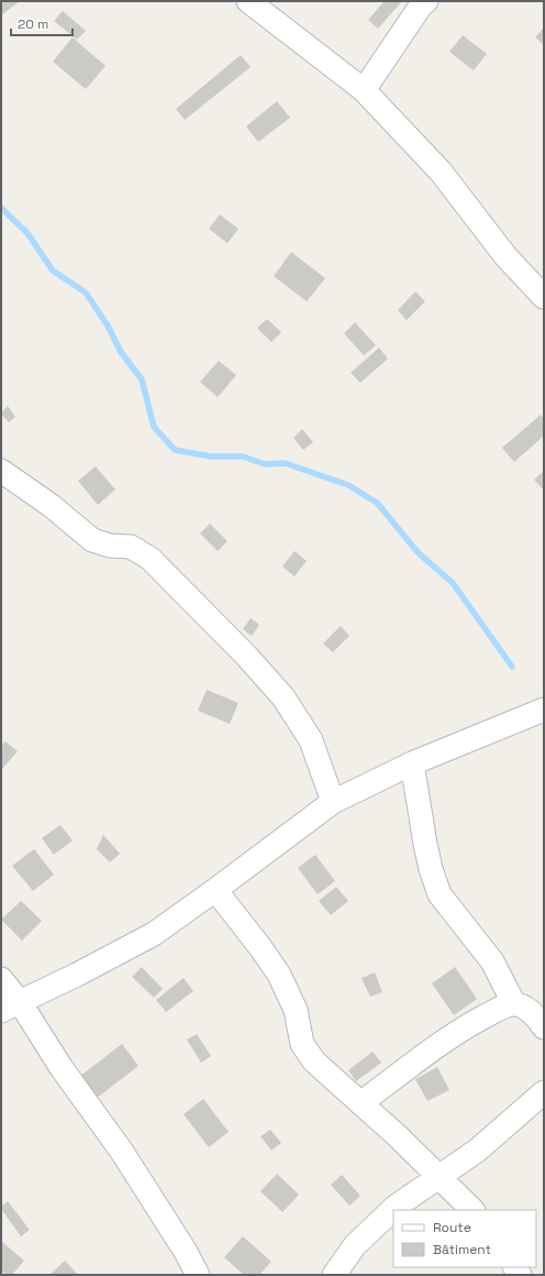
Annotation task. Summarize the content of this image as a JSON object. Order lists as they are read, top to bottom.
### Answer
{
  "legend": ["Route", "Bâtiment"],
  "scale_bar": "20 m"
}
